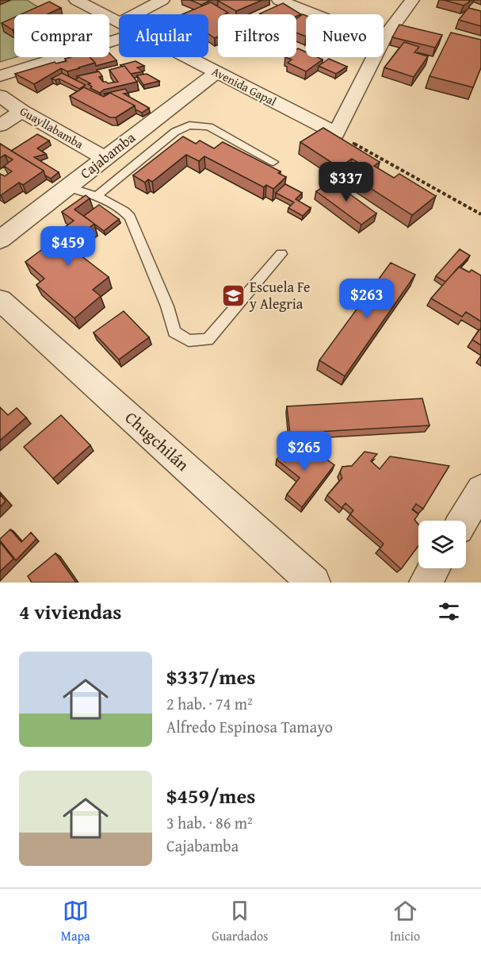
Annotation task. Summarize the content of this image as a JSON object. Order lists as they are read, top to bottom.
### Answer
{
  "streets": {
    "street": [
      "Avenida Gapal",
      "Guayllabamba",
      "Cajabamba",
      "Chugchilán"
    ]
  },
  "crossings": [
    ["Avenida Gapal", "Cajabamba"],
    ["Guayllabamba", "Cajabamba"]
  ],
  "places": {
    "school or university": ["Escuela Fe y Alegria"]
  },
  "page": {
    "chip": [
      "Comprar",
      "Alquilar",
      "Filtros",
      "Nuevo"
    ],
    "price": [
      "$337",
      "$459",
      "$263",
      "$265"
    ],
    "heading": "4 viviendas",
    "list": [
      {
        "name": "$337/mes",
        "note": "2 hab. · 74 m² · Alfredo Espinosa Tamayo"
      },
      {
        "name": "$459/mes",
        "note": "3 hab. · 86 m² · Cajabamba"
      }
    ],
    "tabs": ["Mapa", "Guardados", "Inicio"]
  }
}
